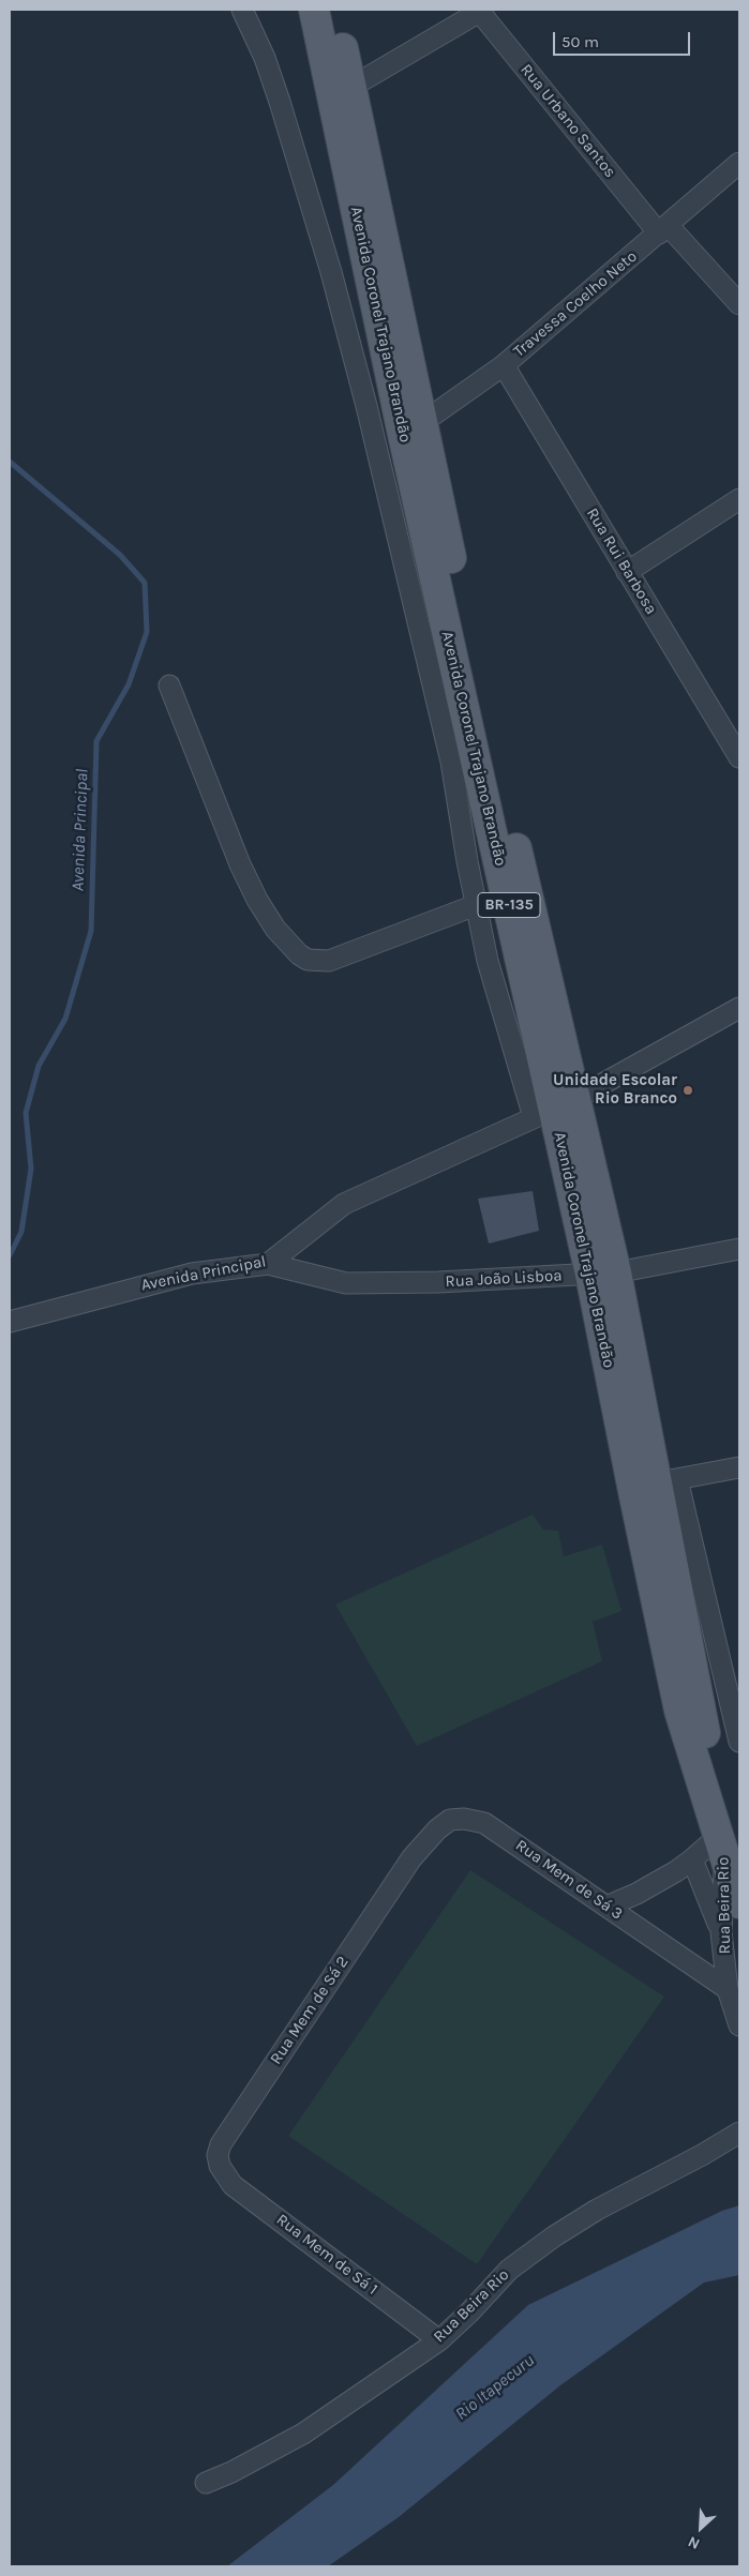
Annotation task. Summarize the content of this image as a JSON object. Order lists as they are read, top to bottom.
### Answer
{
  "streets": {
    "main road": ["Avenida Coronel Trajano Brandão", "BR-135"],
    "street": [
      "Rua Urbano Santos",
      "Travessa Coelho Neto",
      "Rua Rui Barbosa",
      "Avenida Principal",
      "Rua João Lisboa",
      "Rua Mem de Sá 3",
      "Rua Beira Rio",
      "Rua Mem de Sá 2",
      "Rua Mem de Sá 1"
    ]
  },
  "crossings": [
    ["Rua Urbano Santos", "Travessa Coelho Neto"],
    ["Travessa Coelho Neto", "Avenida Coronel Trajano Brandão"],
    ["Travessa Coelho Neto", "Rua Rui Barbosa"],
    ["Avenida Coronel Trajano Brandão", "Avenida Principal"],
    ["Avenida Coronel Trajano Brandão", "Rua João Lisboa"],
    ["Avenida Coronel Trajano Brandão", "Rua Beira Rio"],
    ["Avenida Principal", "Rua João Lisboa"],
    ["Rua Mem de Sá 3", "Rua Beira Rio"],
    ["Rua Mem de Sá 3", "Rua Mem de Sá 2"],
    ["Rua Beira Rio", "Rua Mem de Sá 1"],
    ["Rua Mem de Sá 2", "Rua Mem de Sá 1"]
  ],
  "water": ["Avenida Principal", "Rio Itapecuru"],
  "places": ["Unidade Escolar Rio Branco"],
  "scale_bar": "50 m",
  "north": "bottom left"
}
